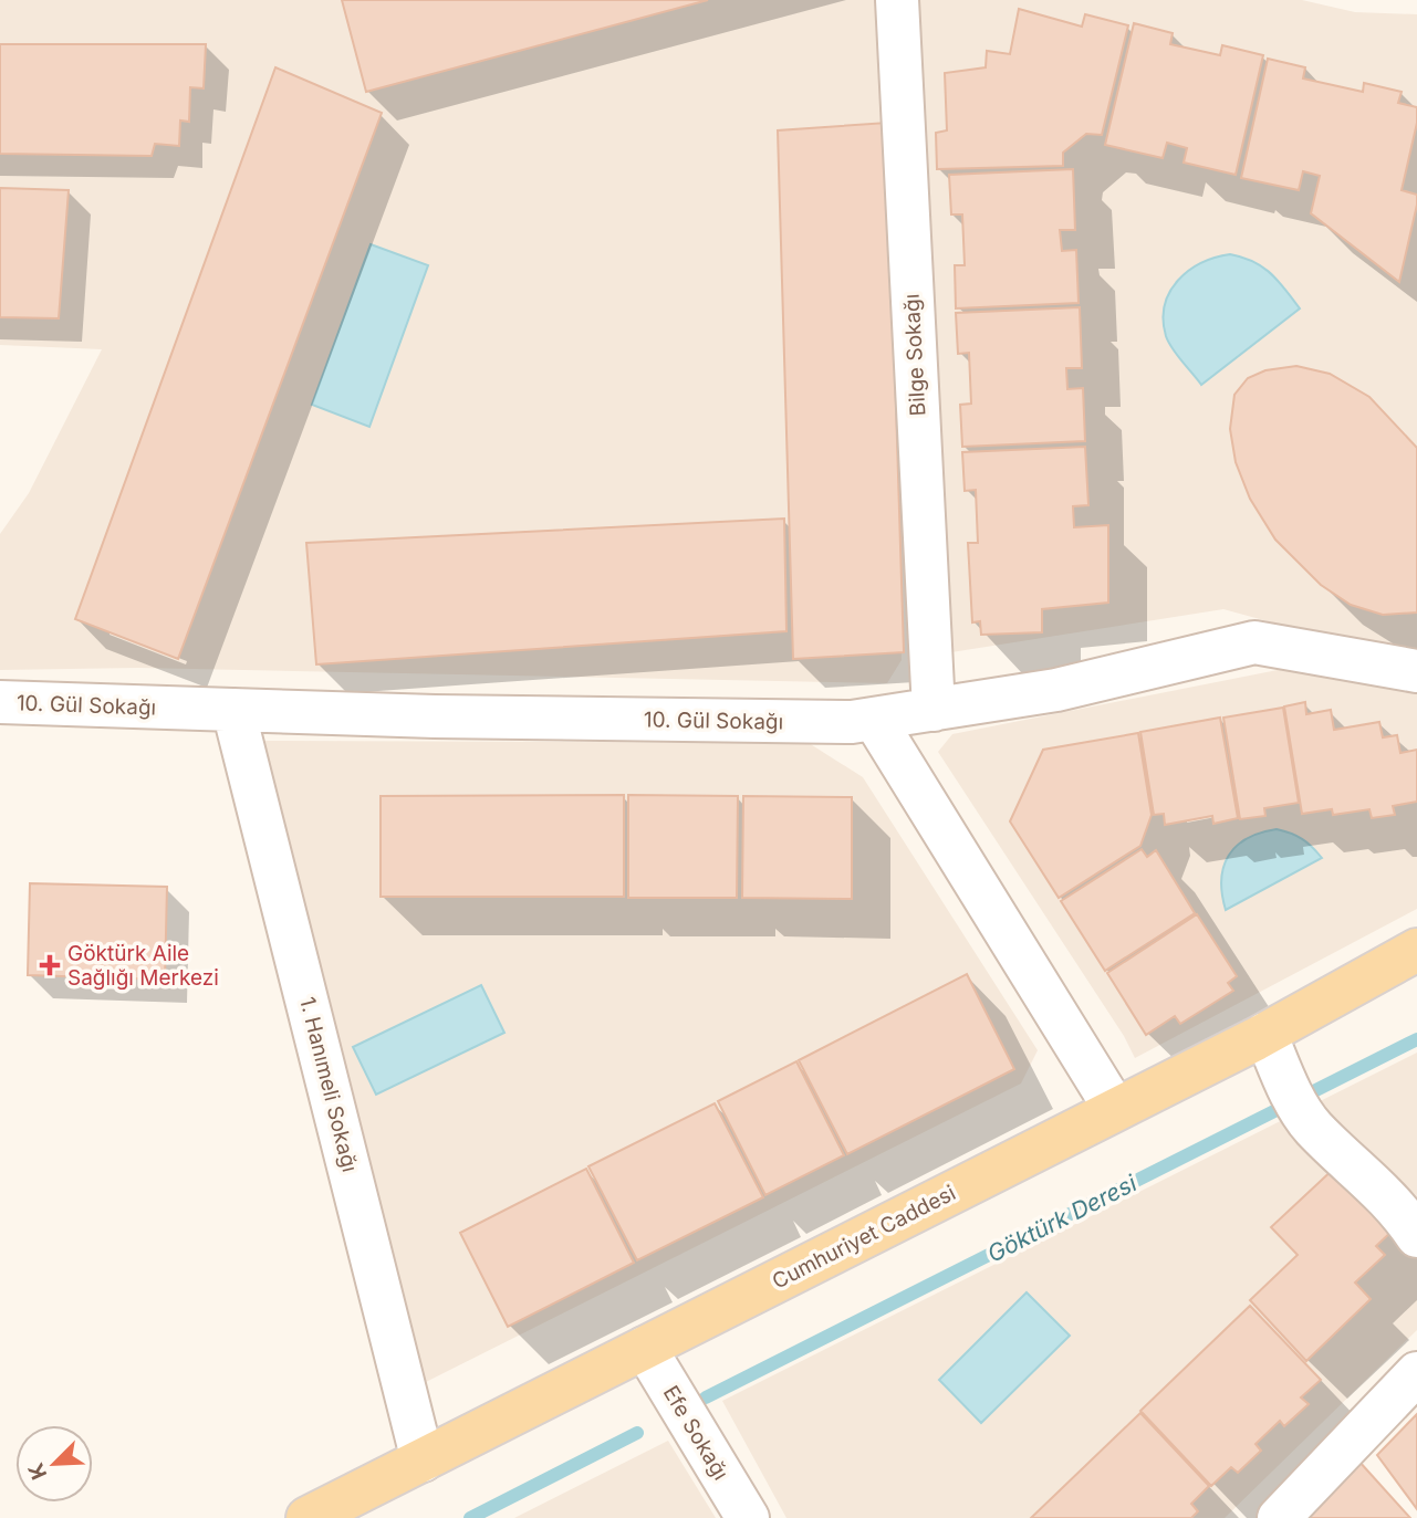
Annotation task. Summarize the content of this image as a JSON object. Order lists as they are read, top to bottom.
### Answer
{
  "streets": {
    "main road": ["Cumhuriyet Caddesi"],
    "street": [
      "Bilge Sokağı",
      "10. Gül Sokağı",
      "1. Hanımeli Sokağı",
      "Efe Sokağı"
    ]
  },
  "crossings": [
    ["Bilge Sokağı", "10. Gül Sokağı"],
    ["10. Gül Sokağı", "1. Hanımeli Sokağı"],
    ["1. Hanımeli Sokağı", "Cumhuriyet Caddesi"],
    ["Cumhuriyet Caddesi", "Efe Sokağı"]
  ],
  "water": ["Göktürk Deresi"],
  "places": {
    "health": ["Göktürk Aile Sağlığı Merkezi"]
  },
  "north": "bottom left"
}
